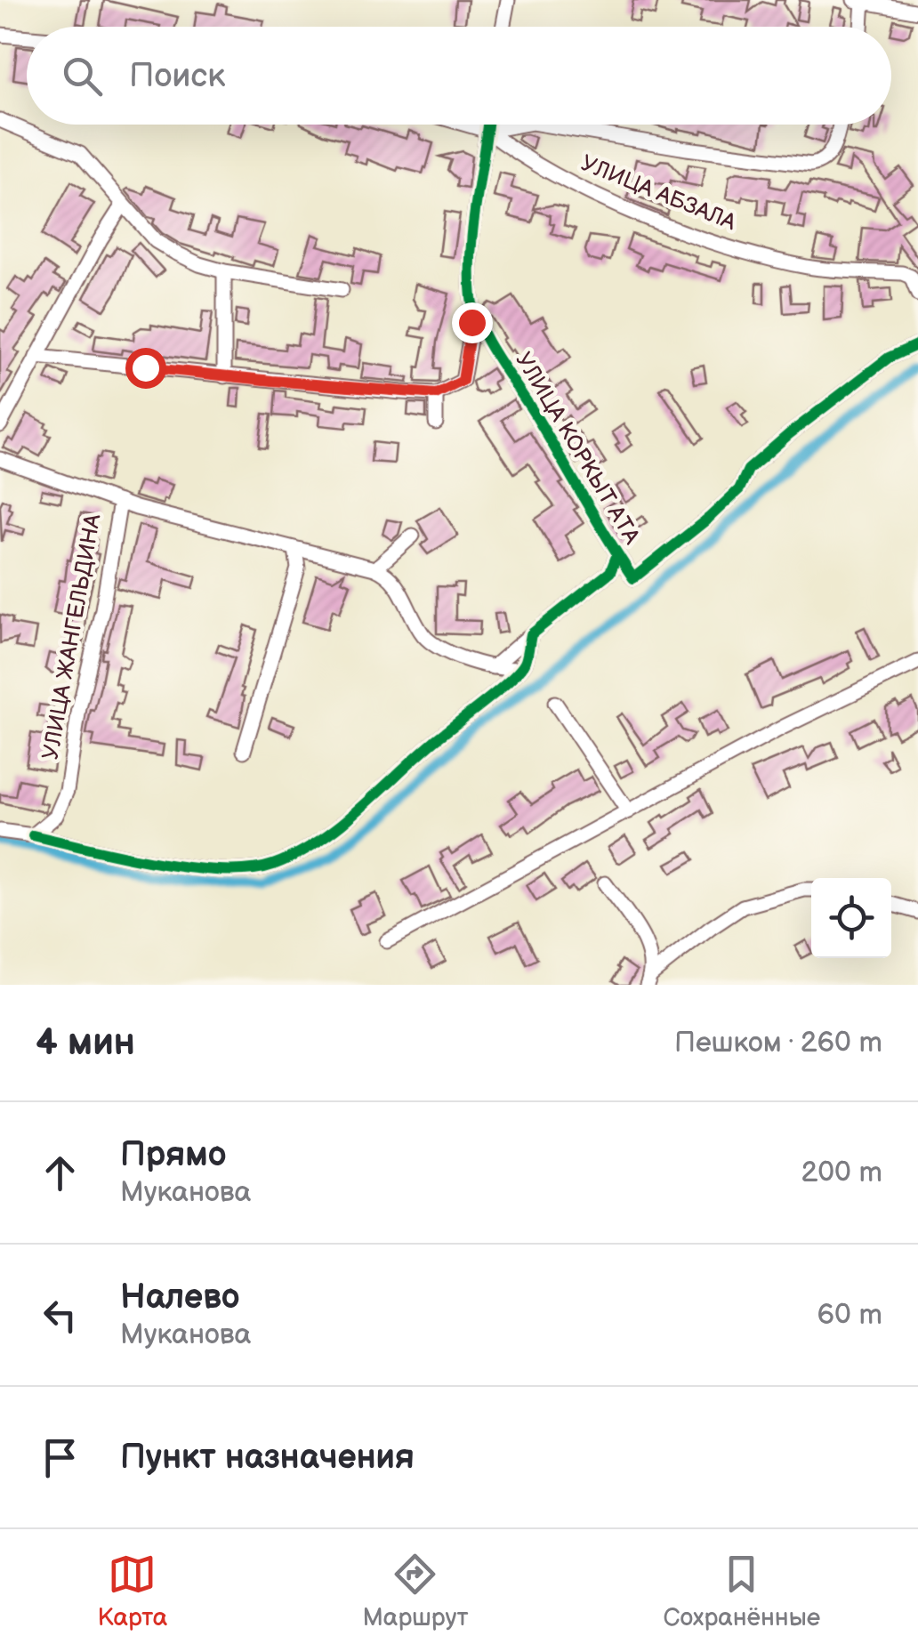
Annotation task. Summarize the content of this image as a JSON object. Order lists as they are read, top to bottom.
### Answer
{
  "streets": {
    "street": ["УЛИЦА АБЗАЛА", "УЛИЦА КОРКЫТ АТА", "УЛИЦА ЖАНГЕЛЬДИНА"]
  },
  "crossings": [
    ["УЛИЦА АБЗАЛА", "УЛИЦА КОРКЫТ АТА"]
  ],
  "page": {
    "search": "Поиск",
    "heading": ["4 мин", "Пешком · 260 m"],
    "list": [
      ["Прямо", "Муканова", "200 m"],
      ["Налево", "Муканова", "60 m"],
      "Пункт назначения"
    ],
    "nav": ["Карта", "Маршрут", "Сохранённые"]
  }
}
